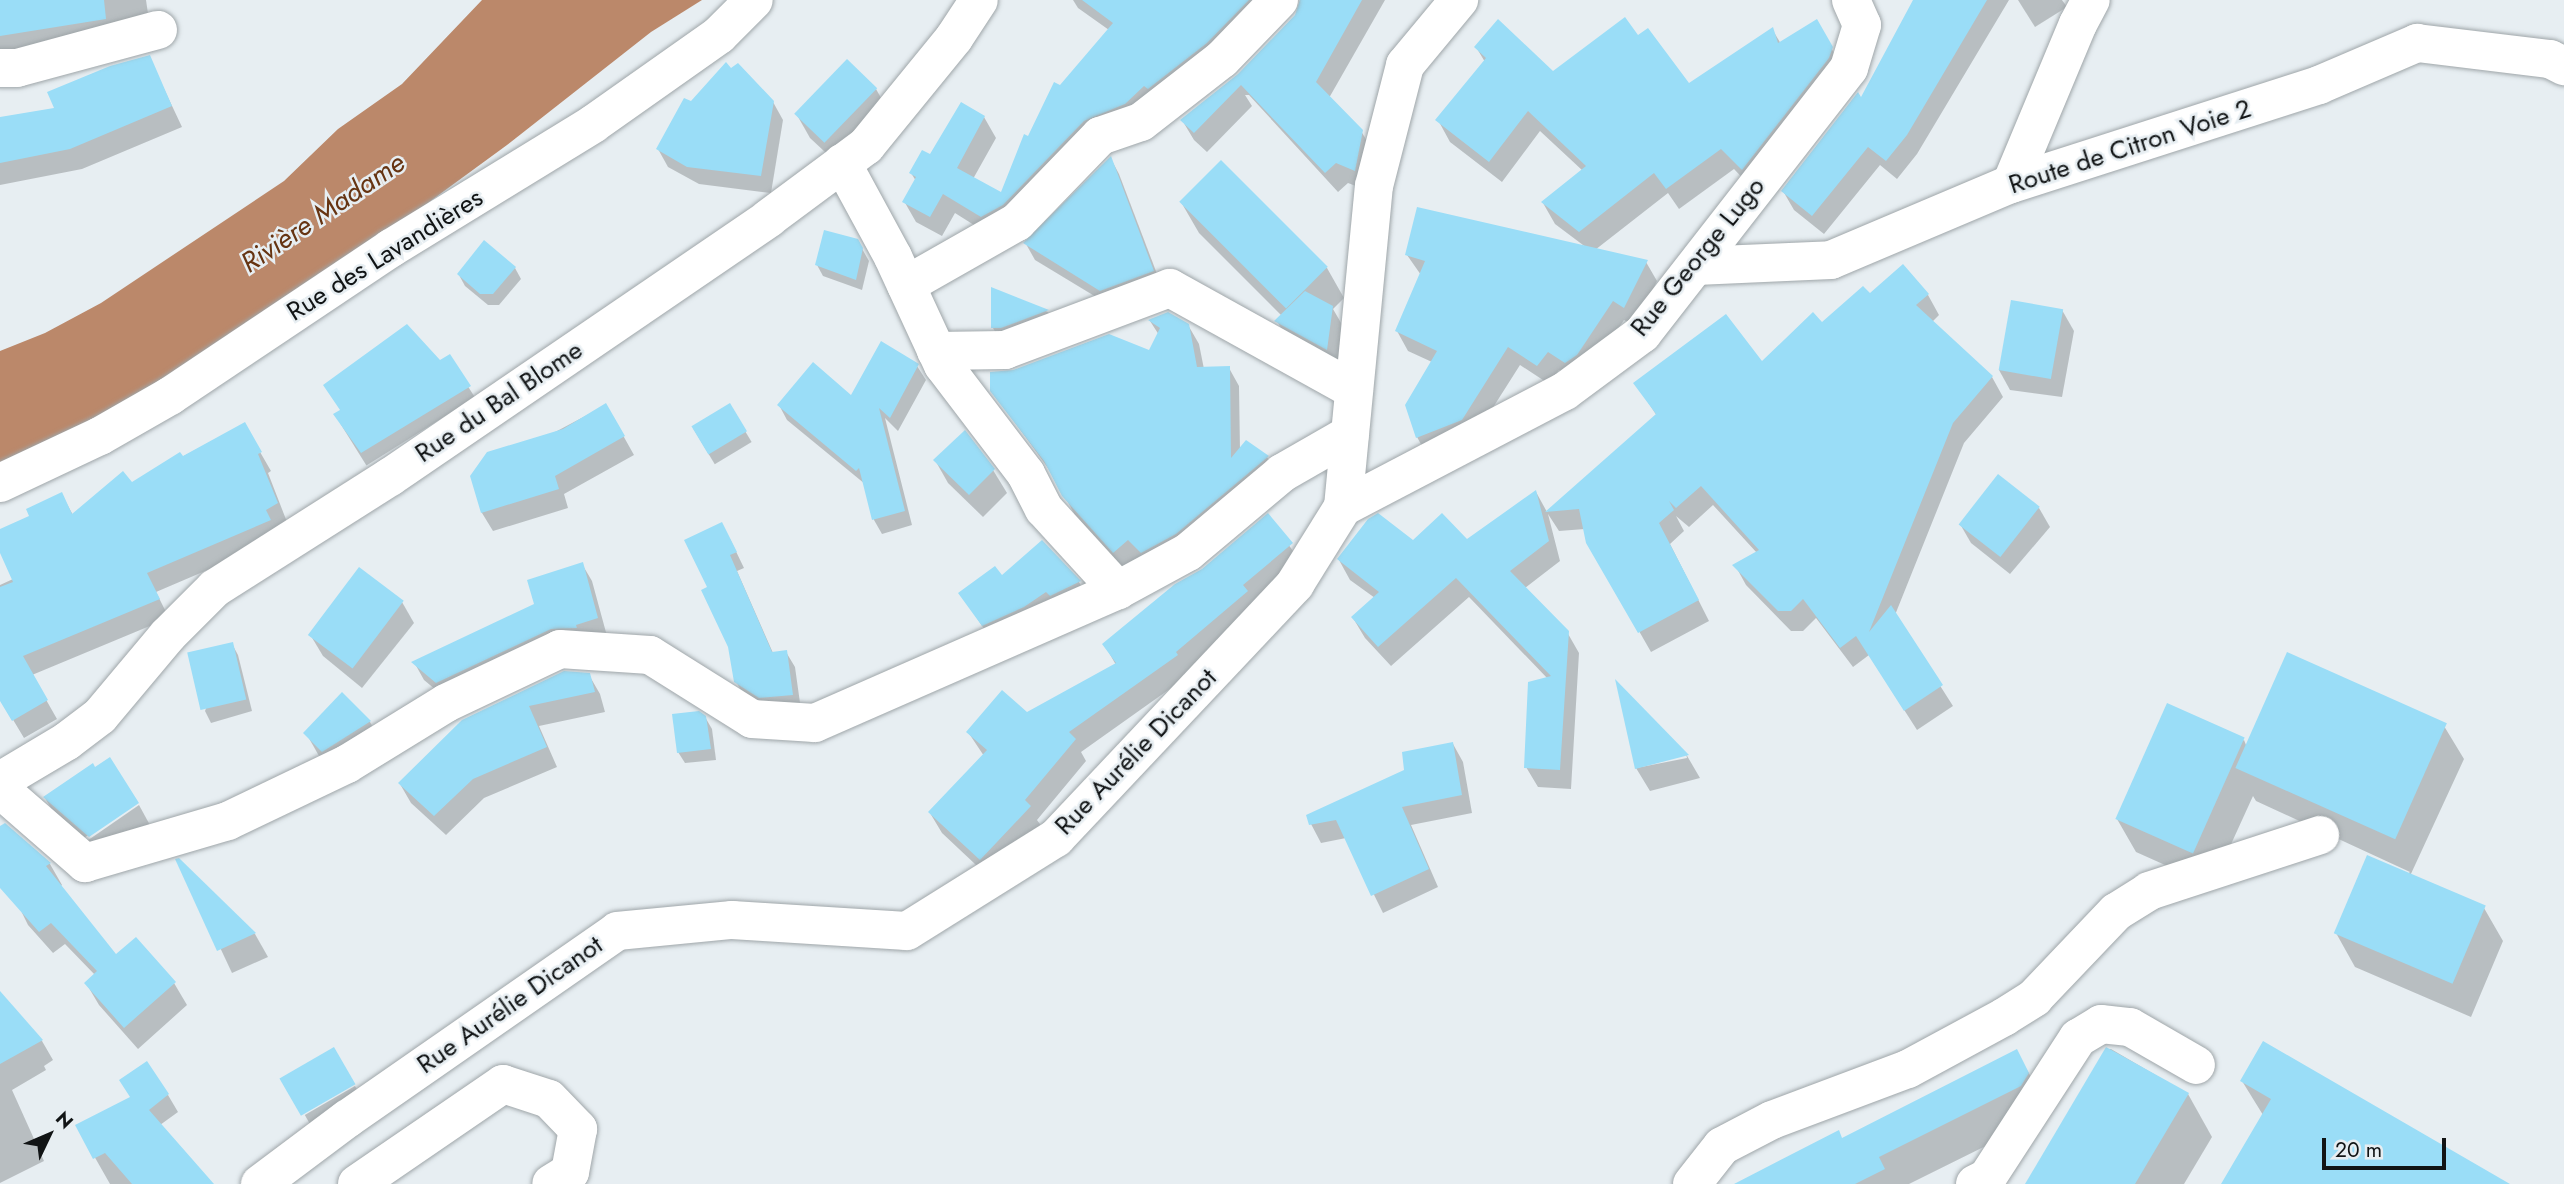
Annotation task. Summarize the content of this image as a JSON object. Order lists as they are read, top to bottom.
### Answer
{
  "streets": {
    "street": [
      "Route de Citron Voie 2",
      "Rue des Lavandières",
      "Rue George Lugo",
      "Rue du Bal Blome",
      "Rue Aurélie Dicanot"
    ]
  },
  "crossings": [
    ["Route de Citron Voie 2", "Rue George Lugo"],
    ["Rue George Lugo", "Rue Aurélie Dicanot"]
  ],
  "water": ["Rivière Madame"],
  "scale_bar": "20 m",
  "north": "top right"
}
